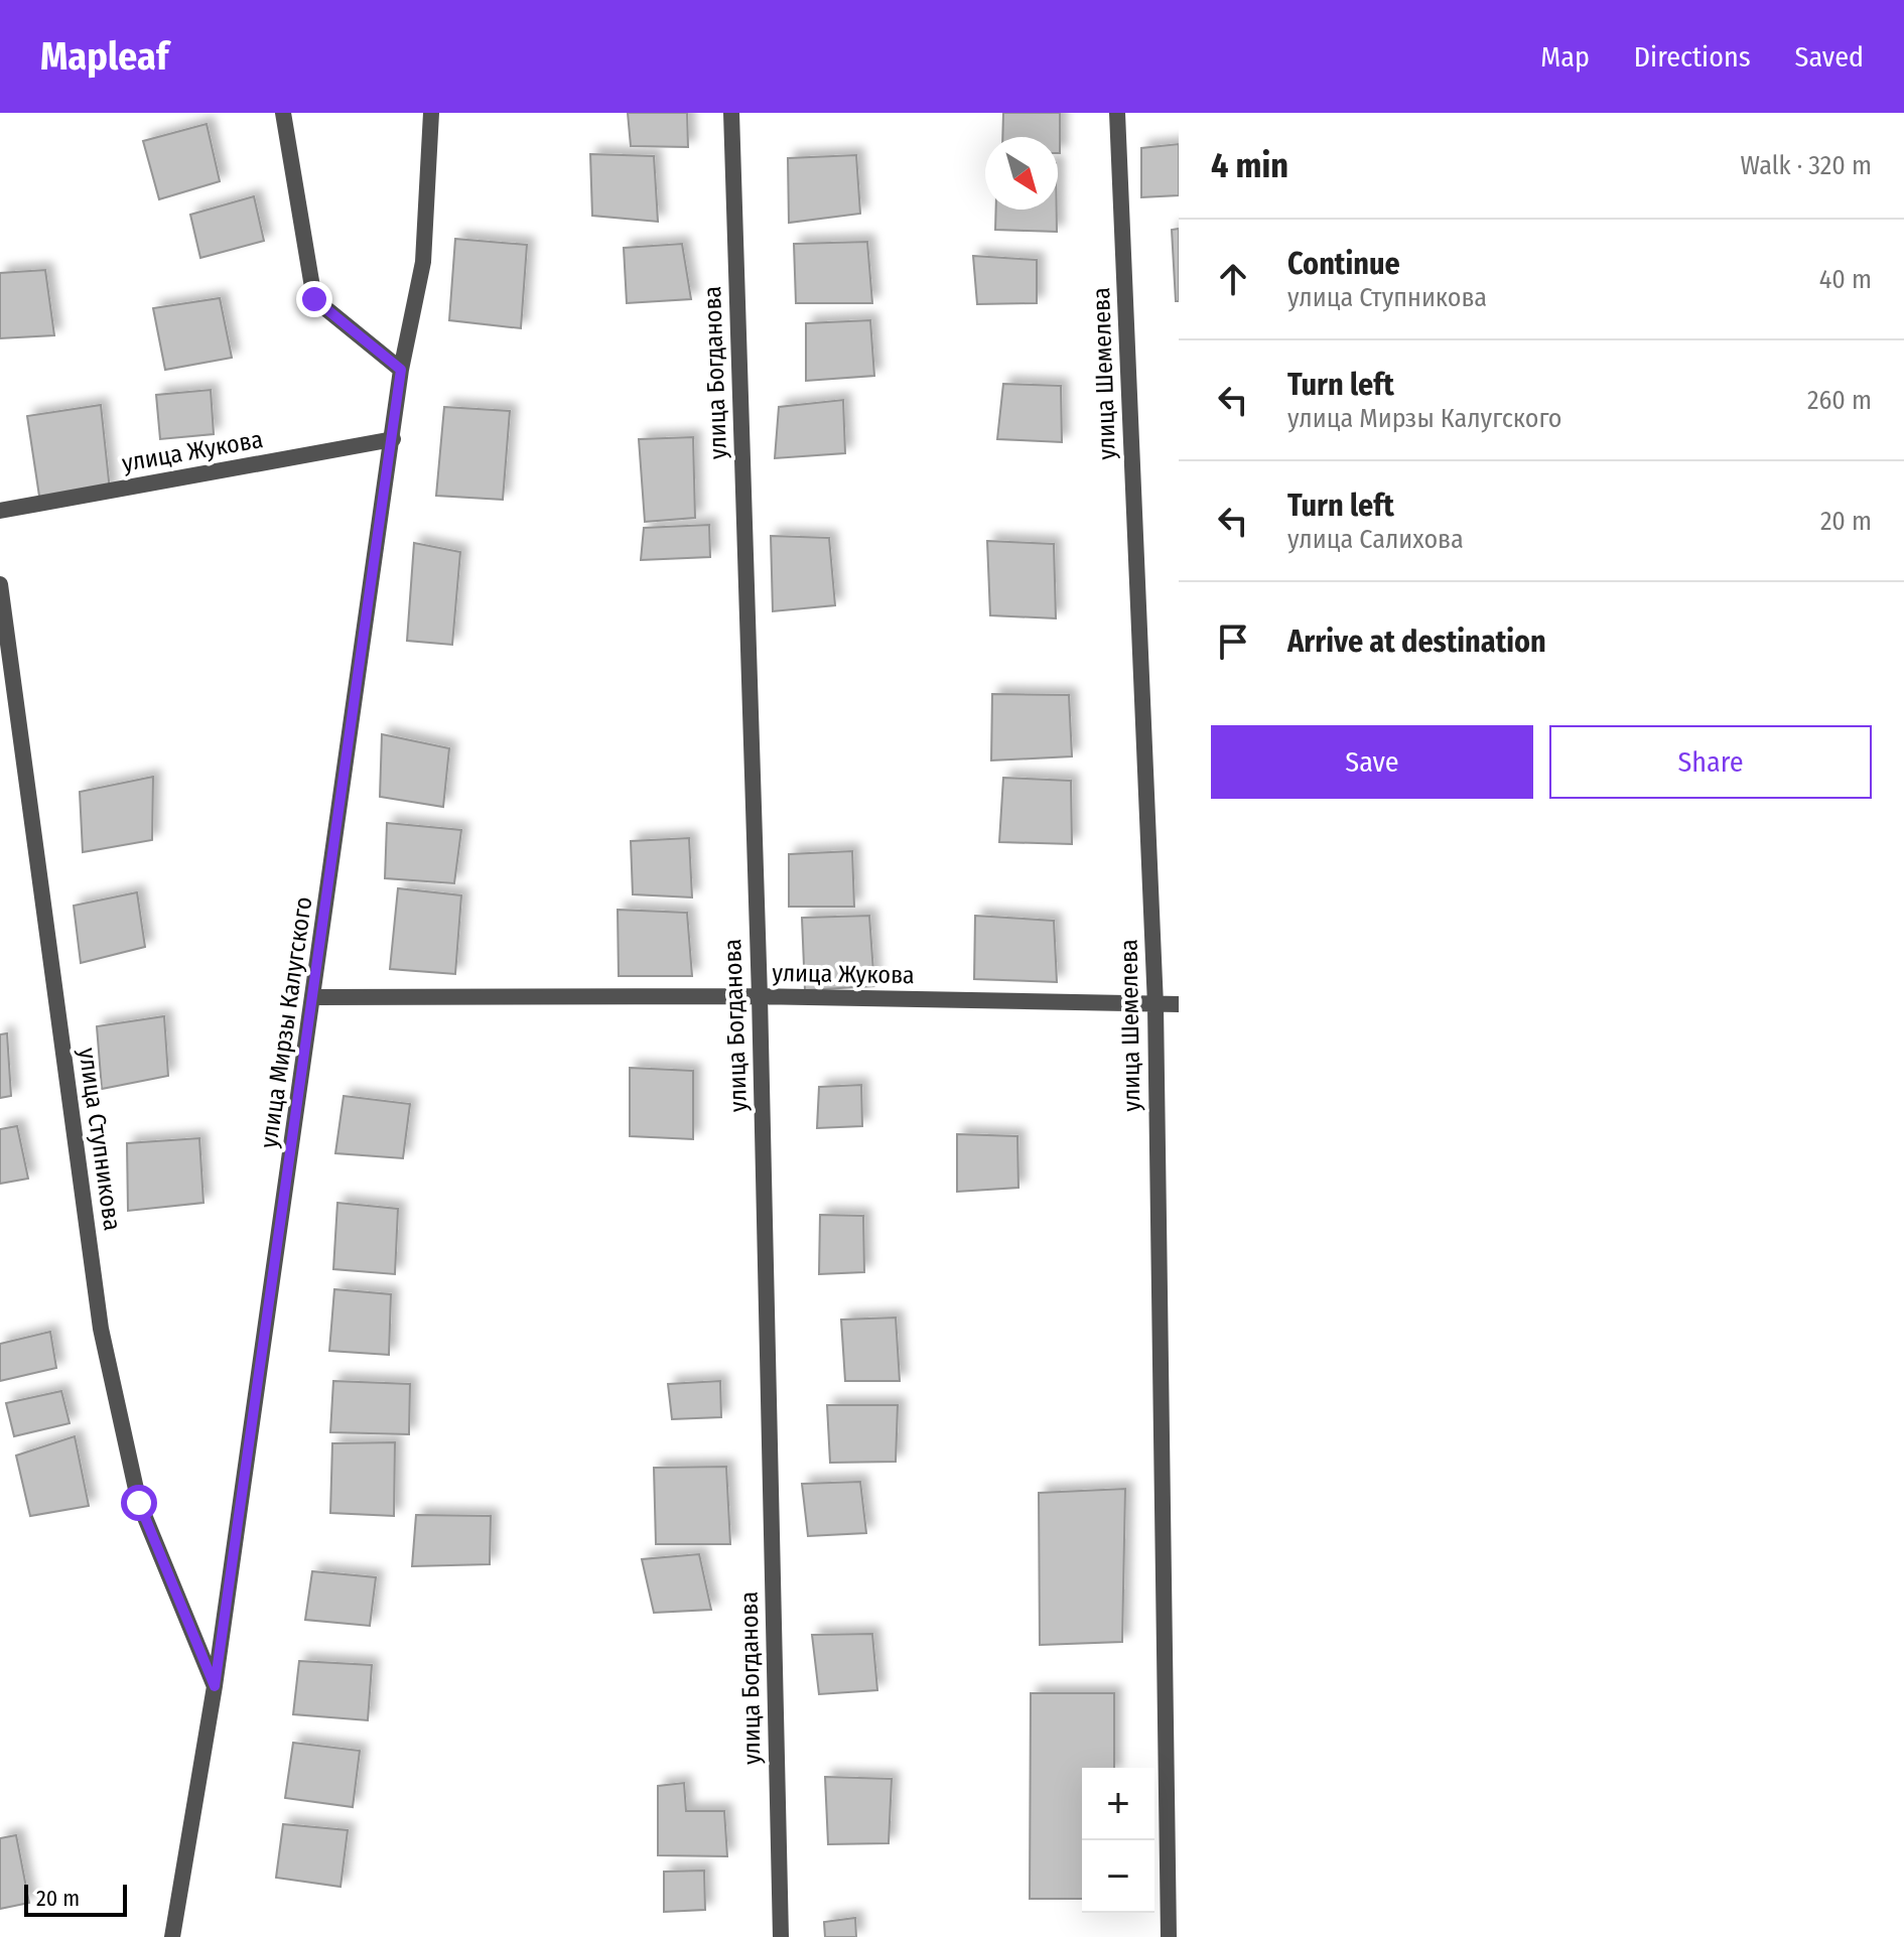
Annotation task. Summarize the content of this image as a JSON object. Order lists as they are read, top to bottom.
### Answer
{
  "streets": {
    "street": [
      "улица Богданова",
      "улица Шемелева",
      "улица Жукова",
      "улица Мирзы Калугского",
      "улица Ступникова"
    ]
  },
  "crossings": [
    ["улица Богданова", "улица Жукова"],
    ["улица Шемелева", "улица Жукова"],
    ["улица Жукова", "улица Мирзы Калугского"],
    ["улица Мирзы Калугского", "улица Ступникова"]
  ],
  "scale_bar": "20 m",
  "north": "bottom right",
  "page": {
    "header": "Mapleaf",
    "nav": ["Map", "Directions", "Saved"],
    "heading": ["4 min", "Walk · 320 m"],
    "list": [
      ["Continue", "улица Ступникова", "40 m"],
      ["Turn left", "улица Мирзы Калугского", "260 m"],
      ["Turn left", "улица Салихова", "20 m"],
      "Arrive at destination"
    ],
    "buttons": ["Save", "Share"],
    "map_buttons": ["+", "−"],
    "scale": "20 m"
  }
}
